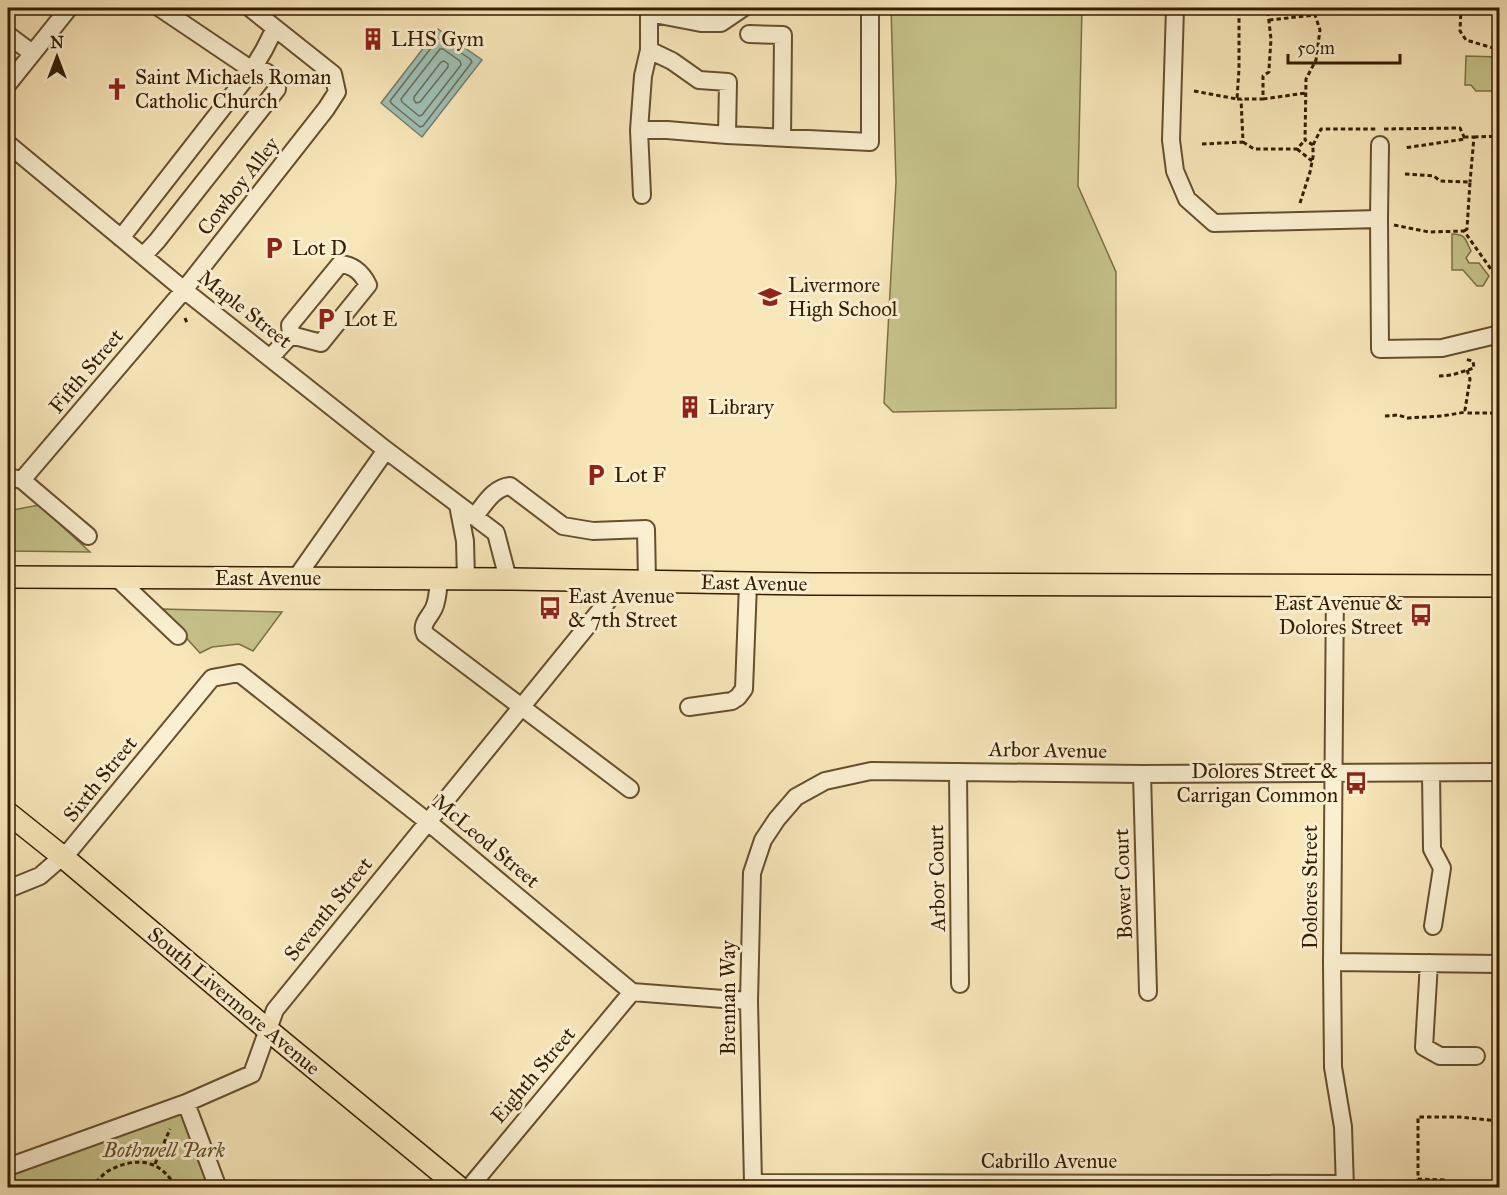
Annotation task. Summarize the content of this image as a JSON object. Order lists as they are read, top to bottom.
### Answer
{
  "streets": {
    "main road": ["East Avenue", "South Livermore Avenue"],
    "street": [
      "Cowboy Alley",
      "Maple Street",
      "Fifth Street",
      "Arbor Avenue",
      "Sixth Street",
      "McLeod Street",
      "Arbor Court",
      "Bower Court",
      "Dolores Street",
      "Seventh Street",
      "Brennan Way",
      "Eighth Street",
      "Cabrillo Avenue"
    ]
  },
  "crossings": [
    ["Cowboy Alley", "Maple Street"],
    ["Cowboy Alley", "Fifth Street"],
    ["Maple Street", "Fifth Street"],
    ["Maple Street", "East Avenue"],
    ["East Avenue", "Dolores Street"],
    ["East Avenue", "Seventh Street"],
    ["Arbor Avenue", "Arbor Court"],
    ["Arbor Avenue", "Bower Court"],
    ["Arbor Avenue", "Dolores Street"],
    ["Arbor Avenue", "Brennan Way"],
    ["Sixth Street", "McLeod Street"],
    ["Sixth Street", "South Livermore Avenue"],
    ["McLeod Street", "Seventh Street"],
    ["McLeod Street", "Eighth Street"],
    ["Dolores Street", "Cabrillo Avenue"],
    ["Seventh Street", "South Livermore Avenue"],
    ["Brennan Way", "Cabrillo Avenue"]
  ],
  "parks": ["Bothwell Park"],
  "places": {
    "building": ["LHS Gym", "Library"],
    "church": ["Saint Michaels Roman Catholic Church"],
    "parking": ["Lot D", "Lot E", "Lot F"],
    "school or university": ["Livermore High School"],
    "bus stop": ["East Avenue & 7th Street", "East Avenue & Dolores Street", "Dolores Street & Carrigan Common"]
  },
  "scale_bar": "50 m",
  "north": "top"
}
